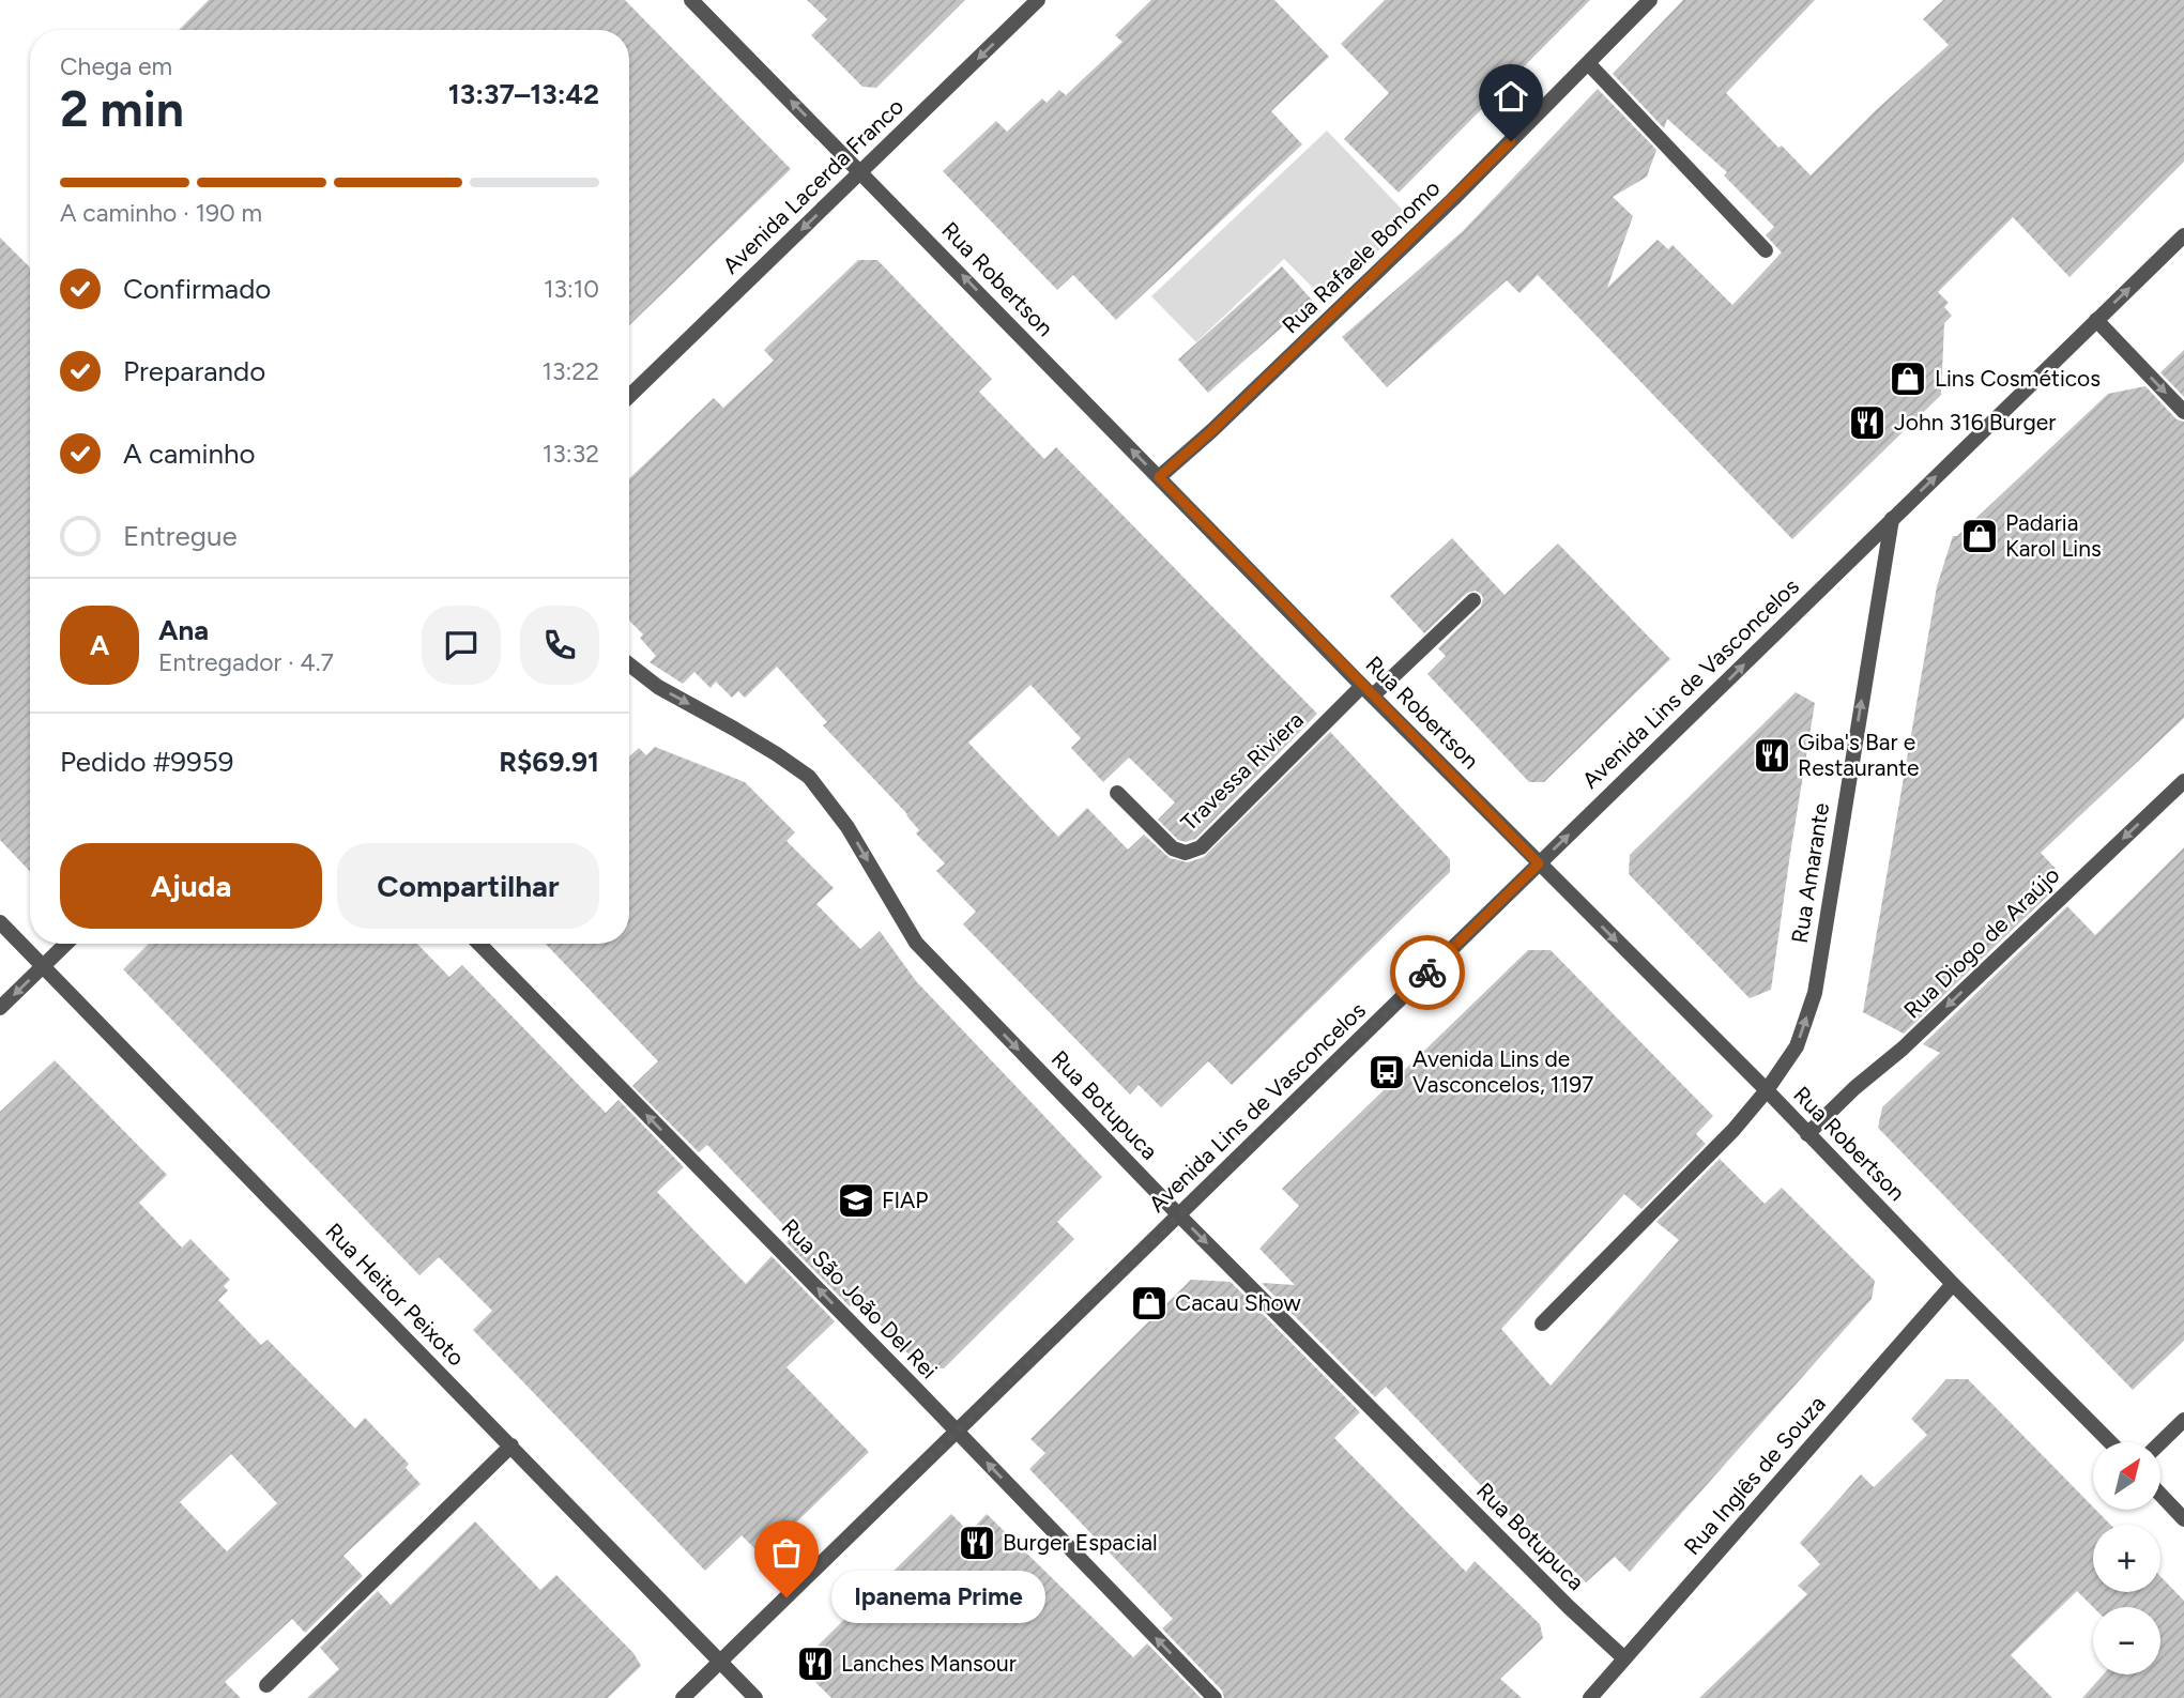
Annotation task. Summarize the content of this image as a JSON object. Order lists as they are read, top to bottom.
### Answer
{
  "streets": {
    "street": [
      "Avenida Lacerda Franco",
      "Rua Rafaele Bonomo",
      "Rua Robertson",
      "Avenida Lins de Vasconcelos",
      "Travessa Riviera",
      "Rua Amarante",
      "Rua Diogo de Araújo",
      "Rua Botupuca",
      "Rua Heitor Peixoto",
      "Rua São João Del Rei",
      "Rua Inglês de Souza"
    ]
  },
  "crossings": [
    ["Avenida Lacerda Franco", "Rua Robertson"],
    ["Rua Rafaele Bonomo", "Rua Robertson"],
    ["Rua Robertson", "Avenida Lins de Vasconcelos"],
    ["Rua Robertson", "Travessa Riviera"],
    ["Rua Robertson", "Rua Amarante"],
    ["Rua Robertson", "Rua Diogo de Araújo"],
    ["Rua Robertson", "Rua Inglês de Souza"],
    ["Avenida Lins de Vasconcelos", "Rua Amarante"],
    ["Avenida Lins de Vasconcelos", "Rua Botupuca"],
    ["Avenida Lins de Vasconcelos", "Rua Heitor Peixoto"],
    ["Avenida Lins de Vasconcelos", "Rua São João Del Rei"],
    ["Rua Botupuca", "Rua Inglês de Souza"]
  ],
  "one_way": [
    "Avenida Lacerda Franco",
    "Avenida Lins de Vasconcelos",
    "Rua Amarante",
    "Rua Diogo de Araújo",
    "Rua Botupuca",
    "Rua São João Del Rei"
  ],
  "places": {
    "shop": ["Lins Cosméticos", "Padaria Karol Lins", "Cacau Show"],
    "restaurant": [
      "John 316 Burger",
      "Giba's Bar e Restaurante",
      "Burger Espacial",
      "Lanches Mansour"
    ],
    "bus stop": ["Avenida Lins de Vasconcelos, 1197"],
    "school or university": ["FIAP"],
    "other": ["Ipanema Prime"]
  },
  "north": "top right",
  "page": {
    "heading": ["2 min", "Chega em", "13:37–13:42"],
    "panel": [
      "Ana",
      "Entregador · 4.7",
      "Pedido #9959",
      "R$69.91"
    ],
    "bar": "A caminho · 190 m",
    "list": [
      ["Confirmado", "13:10"],
      ["Preparando", "13:22"],
      ["A caminho", "13:32"],
      "Entregue"
    ],
    "round": "A",
    "buttons": ["Ajuda", "Compartilhar"],
    "map_buttons": ["+", "−"],
    "bubble": "Ipanema Prime"
  }
}
